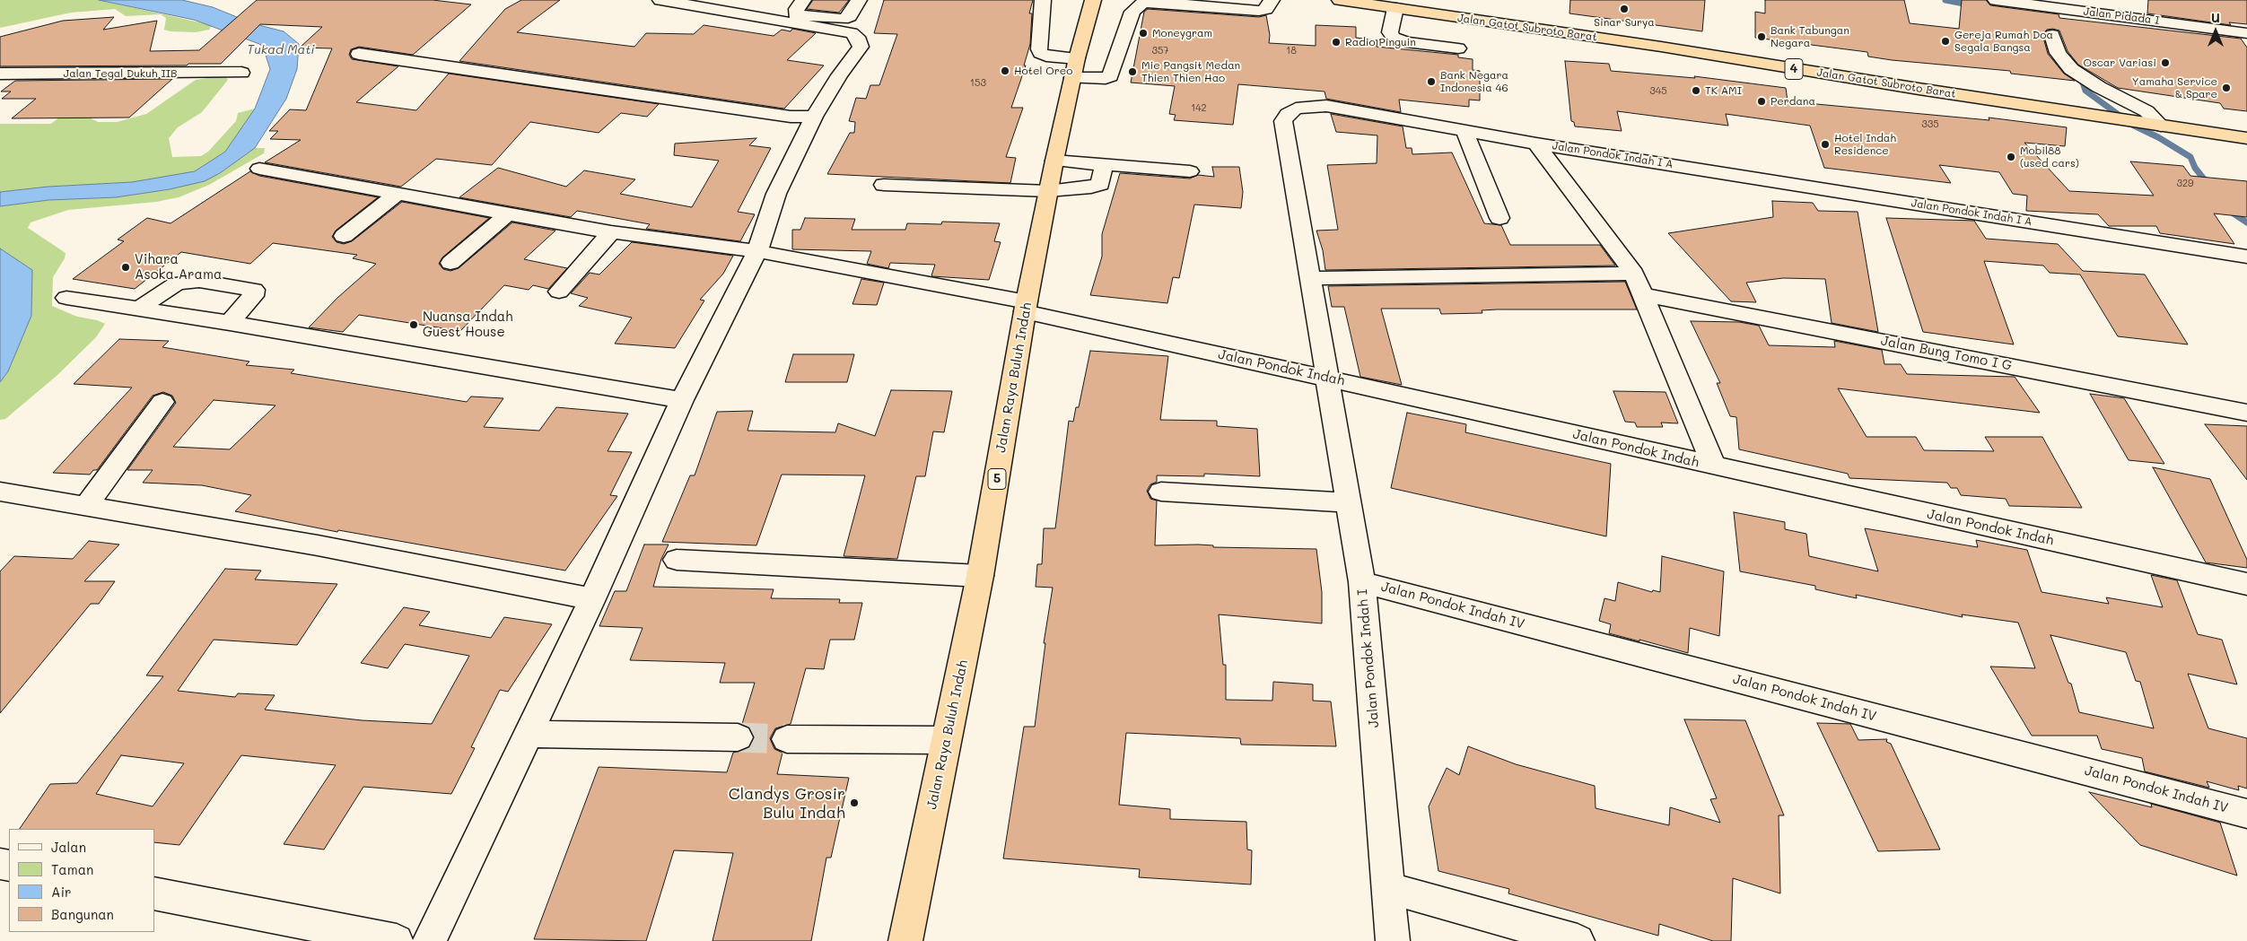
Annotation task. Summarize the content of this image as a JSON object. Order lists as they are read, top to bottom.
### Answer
{
  "streets": {
    "highway": [
      "Jalan Gatot Subroto Barat",
      "4",
      "Jalan Raya Buluh Indah",
      "5"
    ],
    "street": [
      "Jalan Pidada I",
      "Jalan Tegal Dukuh IIB",
      "Jalan Pondok Indah I A",
      "Jalan Bung Tomo I G",
      "Jalan Pondok Indah",
      "Jalan Pondok Indah IV",
      "Jalan Pondok Indah I"
    ]
  },
  "crossings": [
    ["Jalan Pondok Indah I A", "Jalan Pondok Indah"],
    ["Jalan Pondok Indah I A", "Jalan Pondok Indah I"],
    ["Jalan Pondok Indah", "Jalan Raya Buluh Indah"],
    ["Jalan Pondok Indah", "Jalan Pondok Indah I"],
    ["Jalan Pondok Indah IV", "Jalan Pondok Indah I"]
  ],
  "water": ["Tukad Mati"],
  "places": [
    "Sinar Surya",
    "Moneygram",
    "Bank Tabungan Negara",
    "Gereja Rumah Doa Segala Bangsa",
    "Radio Pinguin",
    "Oscar Variasi",
    "Hotel Oreo",
    "Mie Pangsit Medan Thien Thien Hao",
    "Bank Negara Indonesia 46",
    "Yamaha Service & Spare",
    "TK AMI",
    "Perdana",
    "Hotel Indah Residence",
    "Mobil88 (used cars)",
    "Vihara Asoka Arama",
    "Nuansa Indah Guest House",
    "Clandys Grosir Bulu Indah"
  ],
  "house_numbers": [
    "357",
    "18",
    "153",
    "345",
    "142",
    "335",
    "329"
  ],
  "legend": [
    "Jalan",
    "Taman",
    "Air",
    "Bangunan"
  ],
  "north": "top"
}
